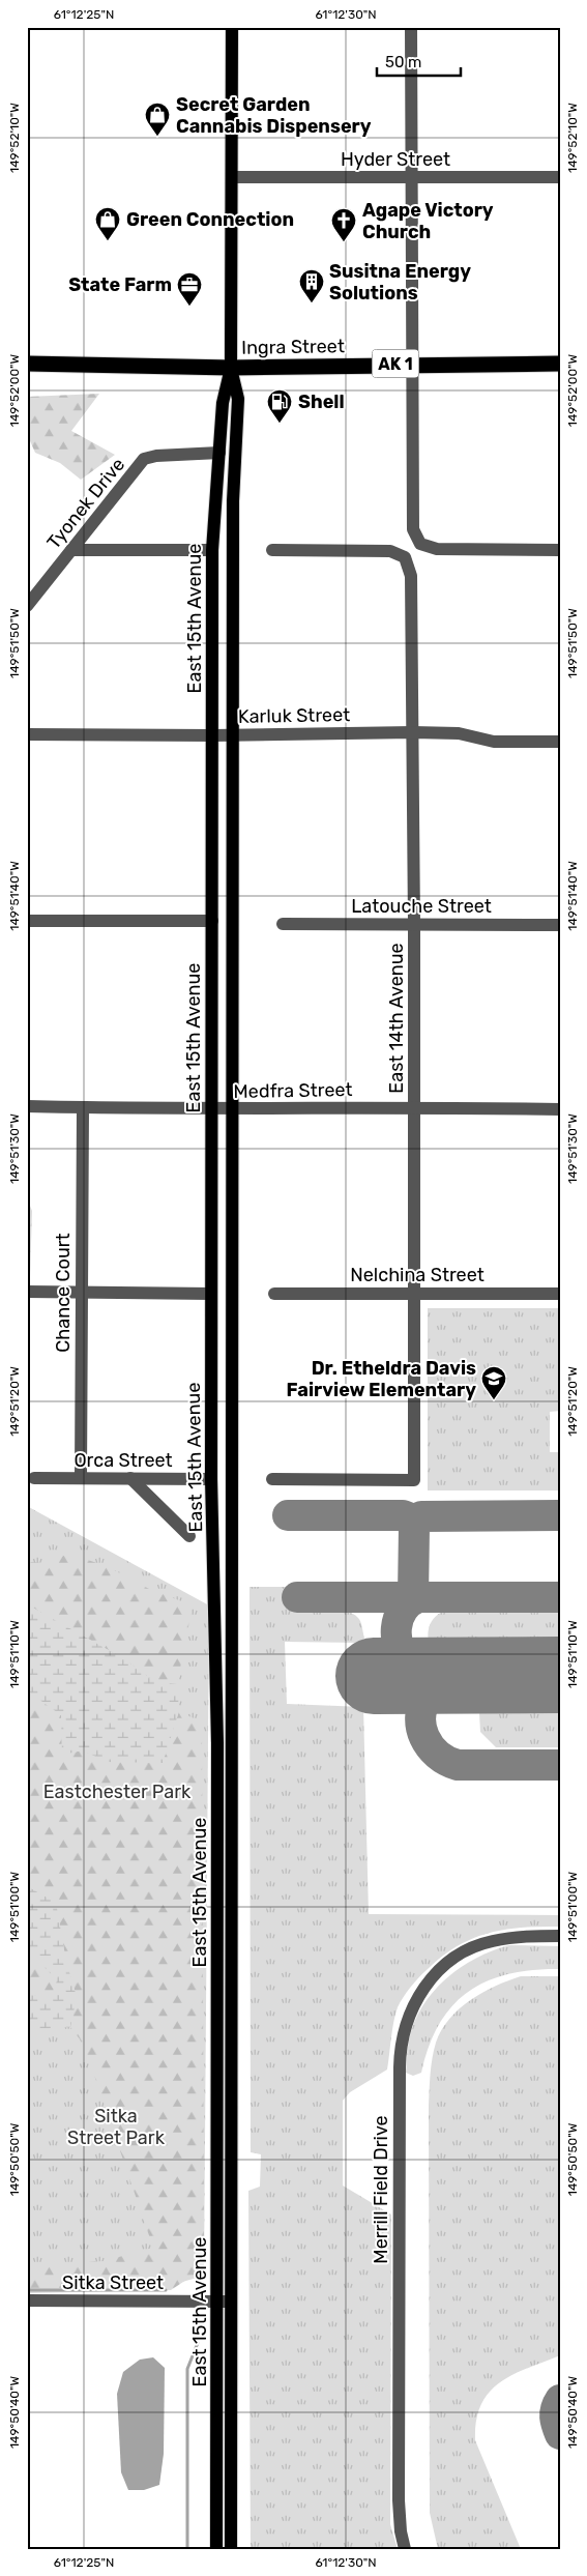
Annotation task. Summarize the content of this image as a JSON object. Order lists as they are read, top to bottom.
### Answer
{
  "streets": {
    "highway": ["Ingra Street", "AK 1"],
    "main road": ["East 15th Avenue"],
    "street": [
      "Hyder Street",
      "Tyonek Drive",
      "Karluk Street",
      "Latouche Street",
      "East 14th Avenue",
      "Medfra Street",
      "Nelchina Street",
      "Chance Court",
      "Orca Street",
      "Merrill Field Drive",
      "Sitka Street"
    ]
  },
  "crossings": [
    ["Hyder Street", "East 15th Avenue"],
    ["Ingra Street", "East 15th Avenue"],
    ["Tyonek Drive", "East 15th Avenue"],
    ["East 15th Avenue", "Karluk Street"],
    ["East 15th Avenue", "Medfra Street"],
    ["East 15th Avenue", "Orca Street"],
    ["East 15th Avenue", "Sitka Street"],
    ["Karluk Street", "East 14th Avenue"],
    ["Latouche Street", "East 14th Avenue"],
    ["East 14th Avenue", "Medfra Street"],
    ["East 14th Avenue", "Nelchina Street"],
    ["Medfra Street", "Chance Court"],
    ["Chance Court", "Orca Street"]
  ],
  "parks": ["Eastchester Park", "Sitka Street Park"],
  "places": {
    "shop": ["Secret Garden Cannabis Dispensery", "Green Connection"],
    "church": ["Agape Victory Church"],
    "building": ["Susitna Energy Solutions"],
    "office": ["State Farm"],
    "fuel station": ["Shell"],
    "school or university": ["Dr. Etheldra Davis Fairview Elementary"]
  },
  "scale_bar": "50 m",
  "coordinates": [
    "61°12'25\"N",
    "61°12'30\"N",
    "149°52'10\"W",
    "149°52'00\"W",
    "149°51'50\"W",
    "149°51'40\"W",
    "149°51'30\"W",
    "149°51'20\"W",
    "149°51'10\"W",
    "149°51'00\"W",
    "149°50'50\"W",
    "149°50'40\"W"
  ]
}
